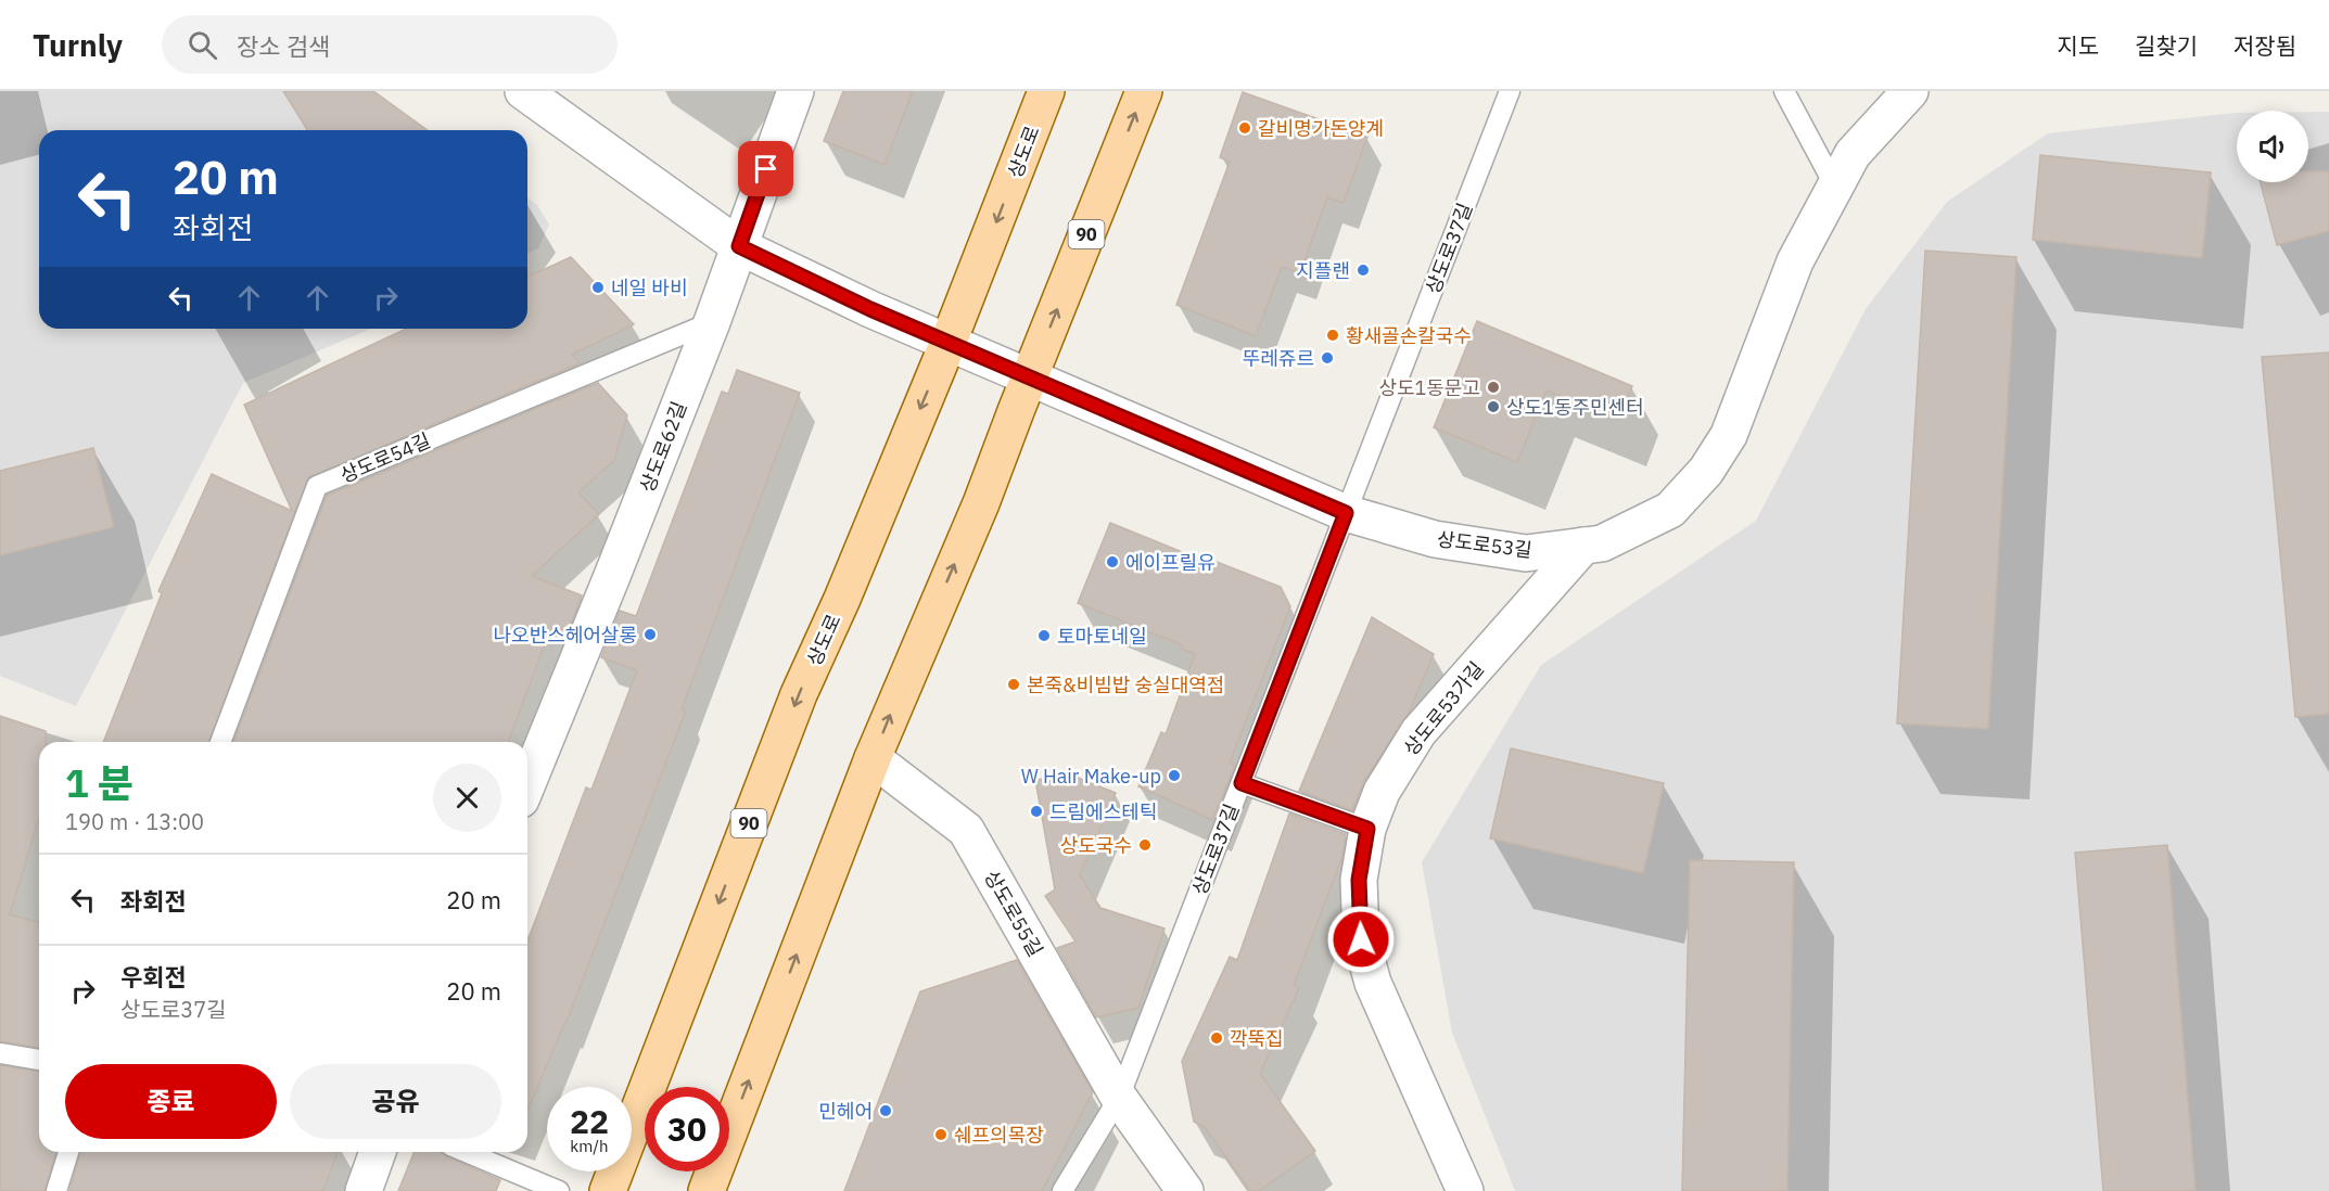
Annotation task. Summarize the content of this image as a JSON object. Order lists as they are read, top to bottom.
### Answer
{
  "streets": {
    "main road": ["상도로", "90"],
    "street": [
      "상도로62길",
      "상도로53길",
      "상도로53가길",
      "상도로55길"
    ],
    "lane": ["상도로37길", "상도로54길"]
  },
  "crossings": [
    ["90", "상도로53길"],
    ["90", "상도로55길"],
    ["상도로37길", "상도로53길"],
    ["상도로37길", "상도로55길"],
    ["상도로62길", "상도로54길"],
    ["상도로53길", "상도로53가길"]
  ],
  "places": [
    "갈비명가돈양계",
    "지플랜",
    "네일 바비",
    "황새골손칼국수",
    "뚜레쥬르",
    "상도1동문고",
    "상도1동주민센터",
    "에이프릴유",
    "나오반스헤어살롱",
    "토마토네일",
    "본죽&비빔밥 숭실대역점",
    "W Hair Make-up",
    "드림에스테틱",
    "상도국수",
    "깍뚝집",
    "민헤어",
    "쉐프의목장"
  ],
  "page": {
    "header": "Turnly",
    "search": "장소 검색",
    "nav": ["지도", "길찾기", "저장됨"],
    "turn": ["20 m", "좌회전"],
    "heading": ["1 분", "190 m · 13:00"],
    "list": [
      {
        "name": "좌회전",
        "value": "20 m"
      },
      {
        "name": "우회전",
        "note": "상도로37길",
        "value": "20 m"
      }
    ],
    "buttons": ["종료", "공유"],
    "speed": "22 km/h",
    "limit": "30"
  }
}
